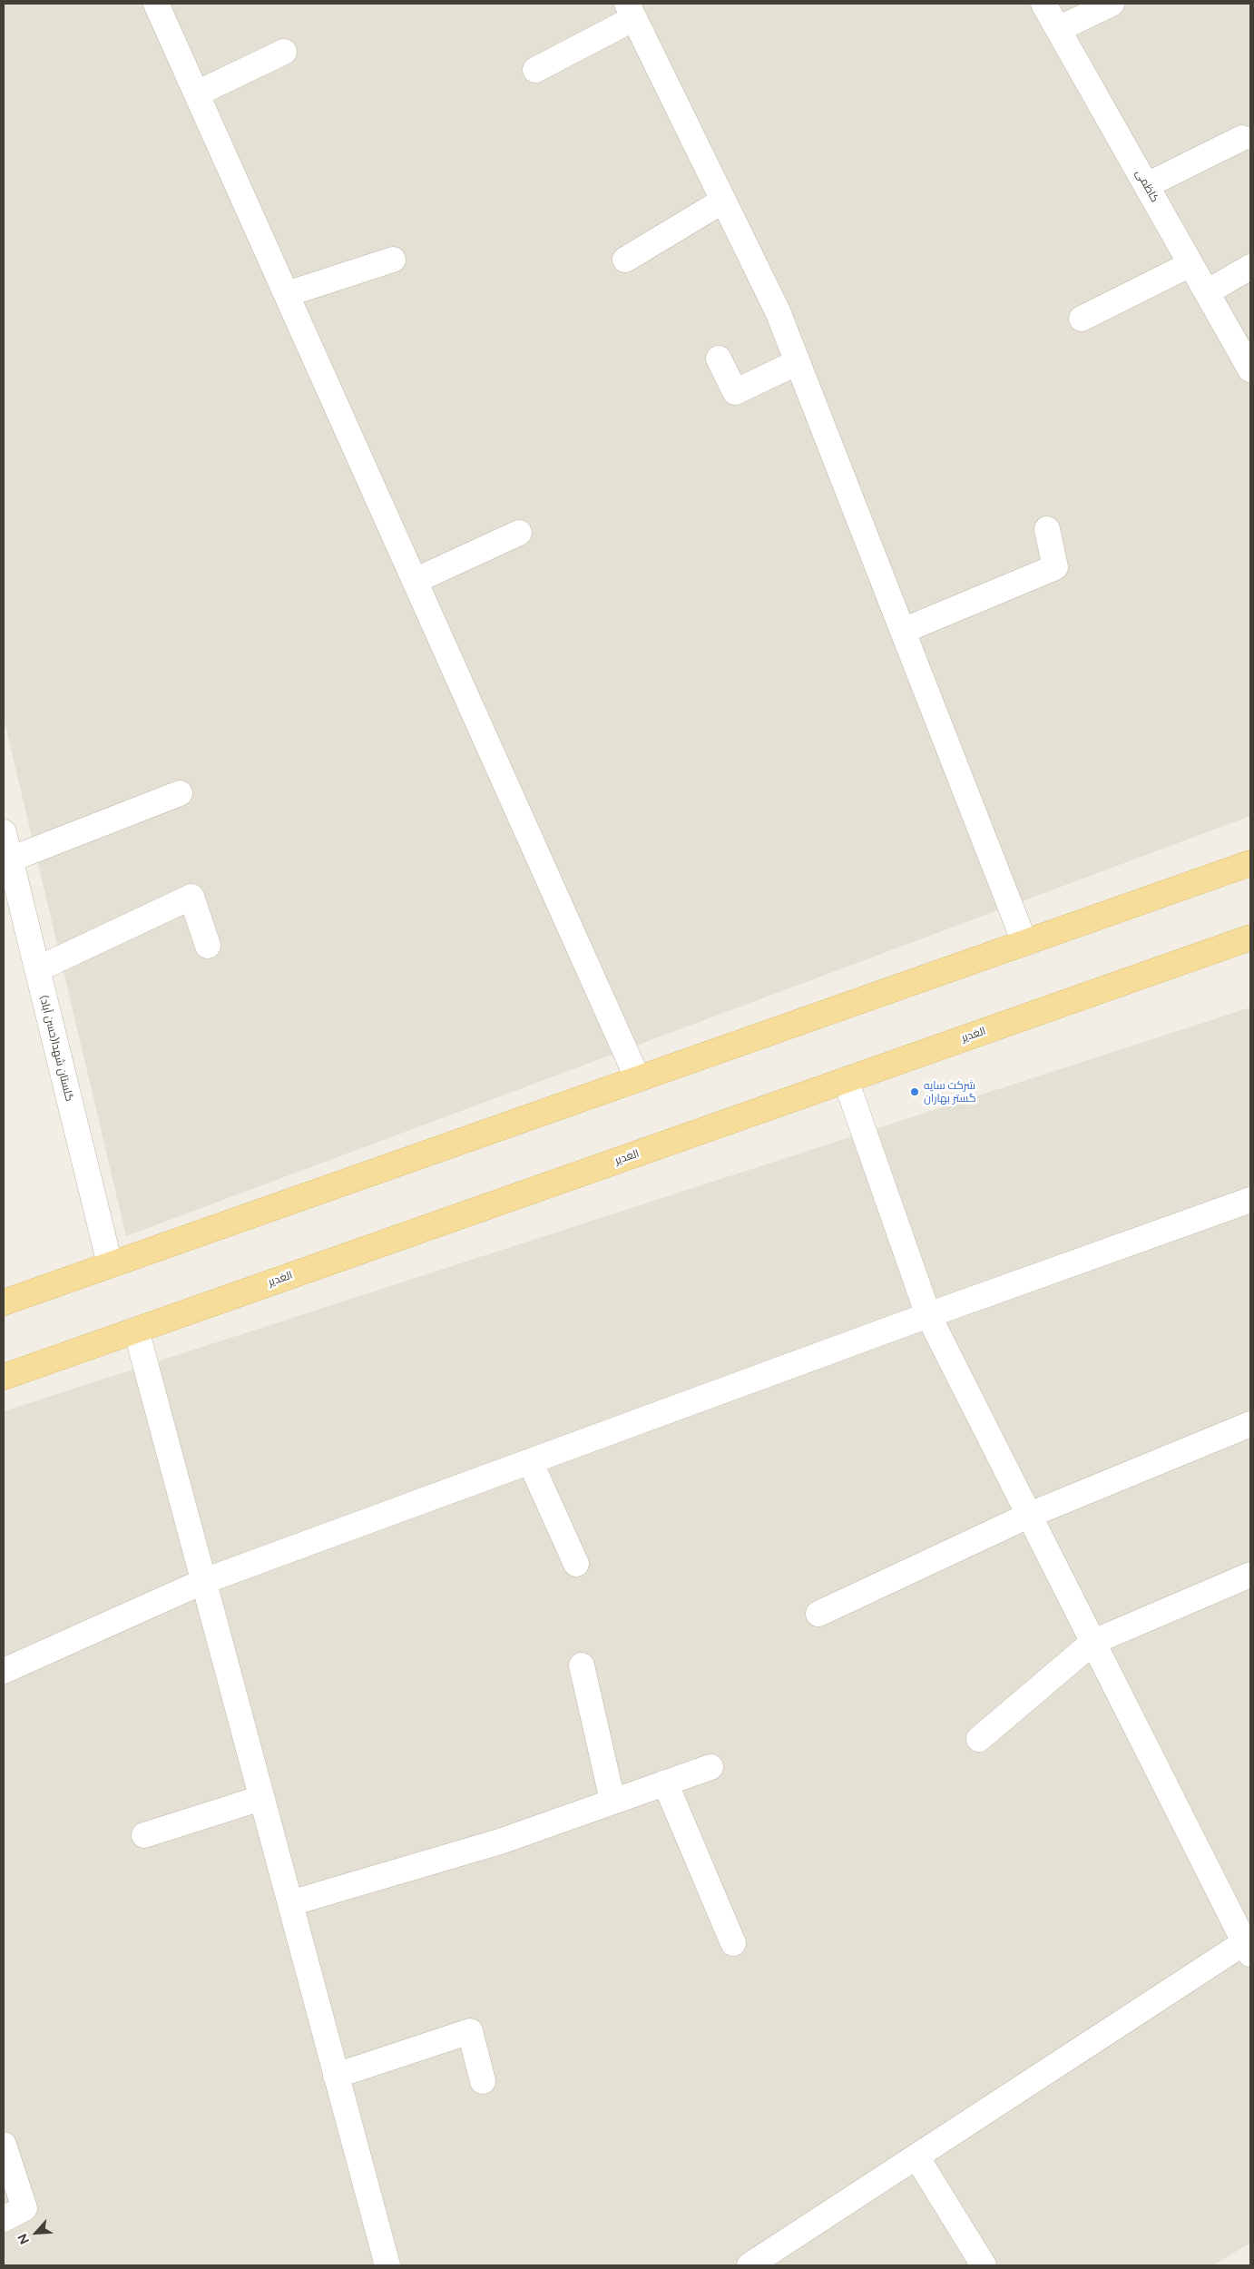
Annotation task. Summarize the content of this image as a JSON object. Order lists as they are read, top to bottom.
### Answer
{
  "streets": {
    "main road": ["الغدیر"],
    "street": ["کاظمی", "گلستان شهدا(حسن آباد)"]
  },
  "places": ["شرکت سایه گستر بهاران"],
  "north": "bottom left"
}
